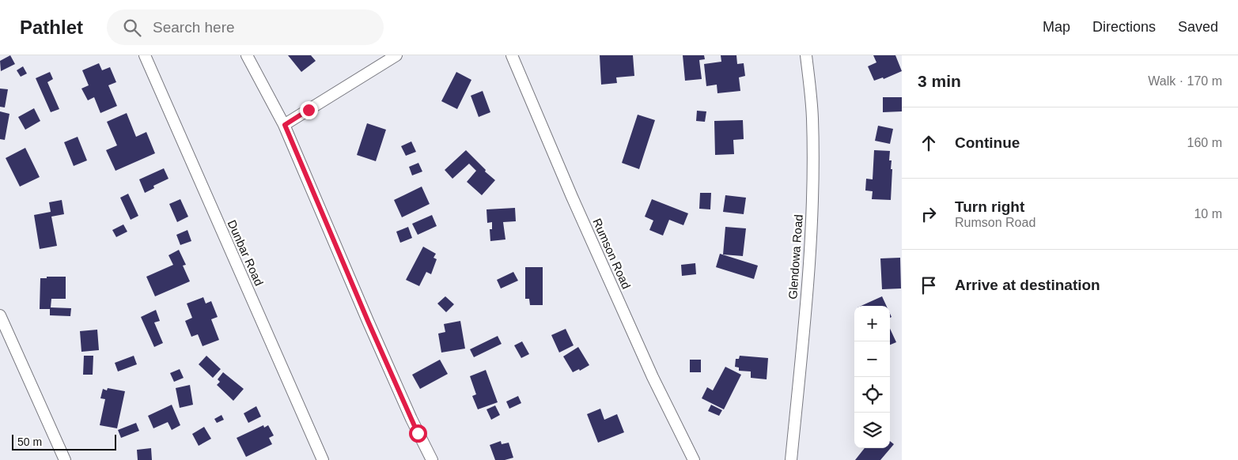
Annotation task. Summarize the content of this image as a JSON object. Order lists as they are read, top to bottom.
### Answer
{
  "streets": {
    "street": ["Dunbar Road", "Rumson Road", "Glendowa Road"]
  },
  "scale_bar": "50 m",
  "page": {
    "header": "Pathlet",
    "search": "Search here",
    "nav": ["Map", "Directions", "Saved"],
    "heading": ["3 min", "Walk · 170 m"],
    "list": [
      ["Continue", "160 m"],
      ["Turn right", "Rumson Road", "10 m"],
      "Arrive at destination"
    ],
    "map_buttons": ["+", "−"],
    "scale": "50 m"
  }
}
